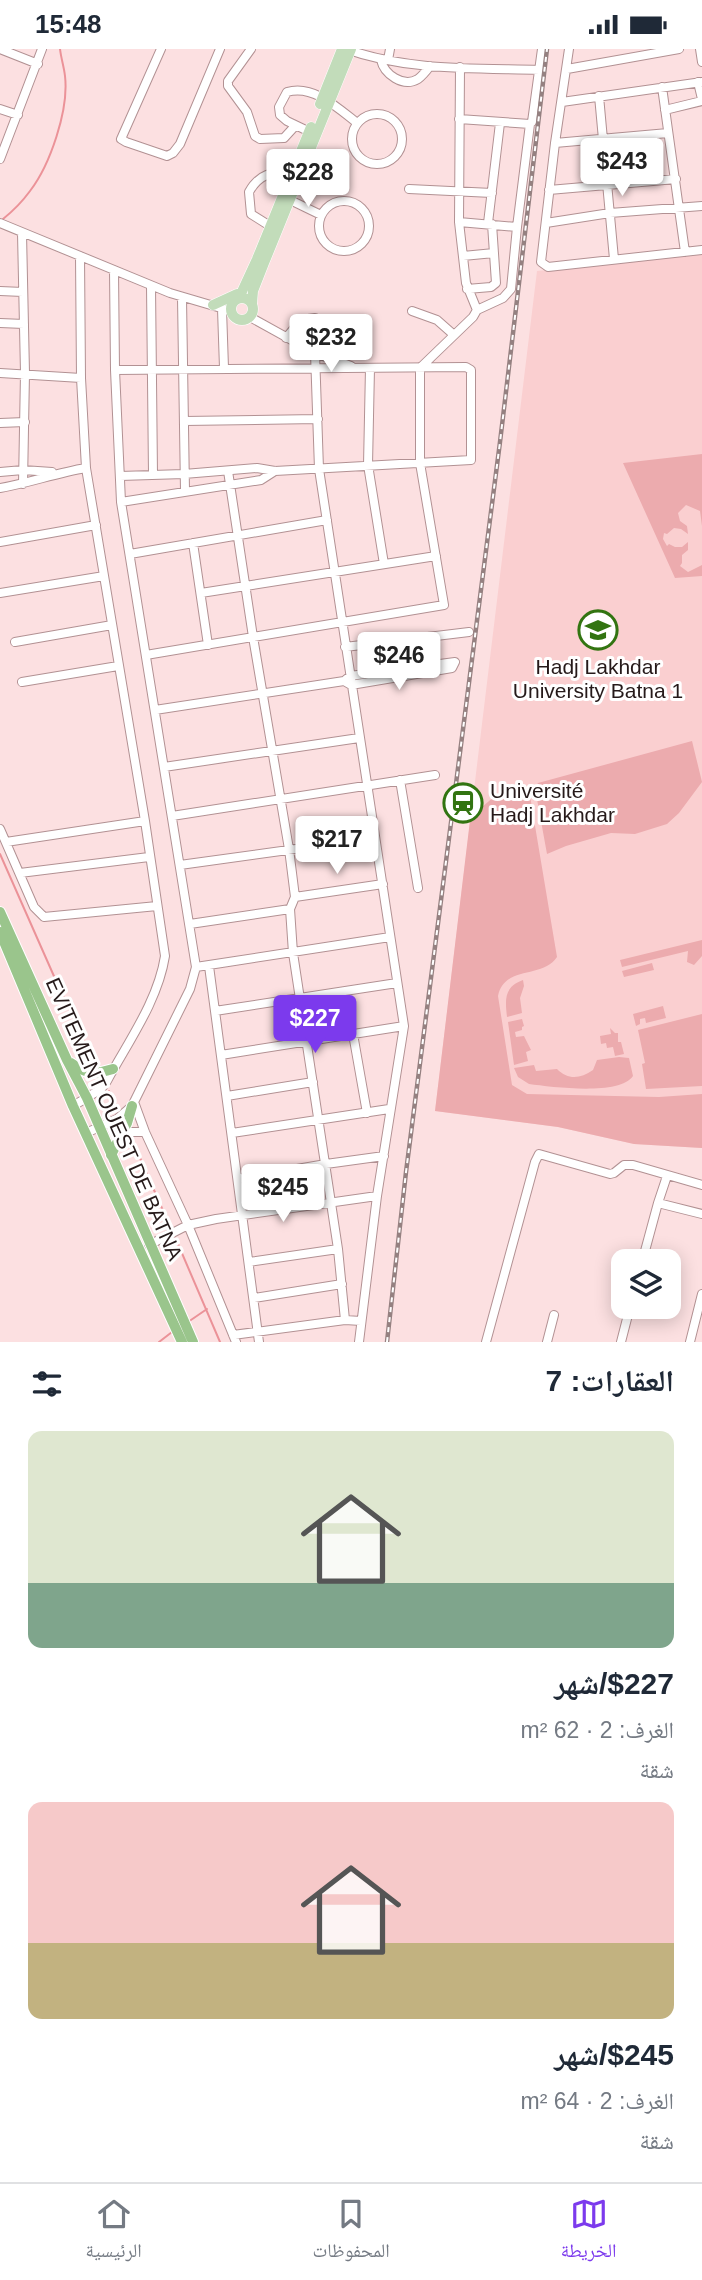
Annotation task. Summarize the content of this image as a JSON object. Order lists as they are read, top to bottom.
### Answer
{
  "streets": {
    "highway": ["EVITEMENT OUEST DE BATNA"]
  },
  "places": {
    "school or university": ["Hadj Lakhdar University Batna 1"],
    "station": ["Université Hadj Lakhdar"]
  },
  "page": {
    "status": "15:48",
    "price": [
      "$243",
      "$228",
      "$232",
      "$246",
      "$217",
      "$227",
      "$245"
    ],
    "heading": "العقارات: 7",
    "list": [
      {
        "name": "$227/شهر",
        "note": "الغرف: 2 · 62 m² · شقة"
      },
      {
        "name": "$245/شهر",
        "note": "الغرف: 2 · 64 m² · شقة"
      }
    ],
    "tabs": ["الخريطة", "المحفوظات", "الرئيسية"]
  }
}
